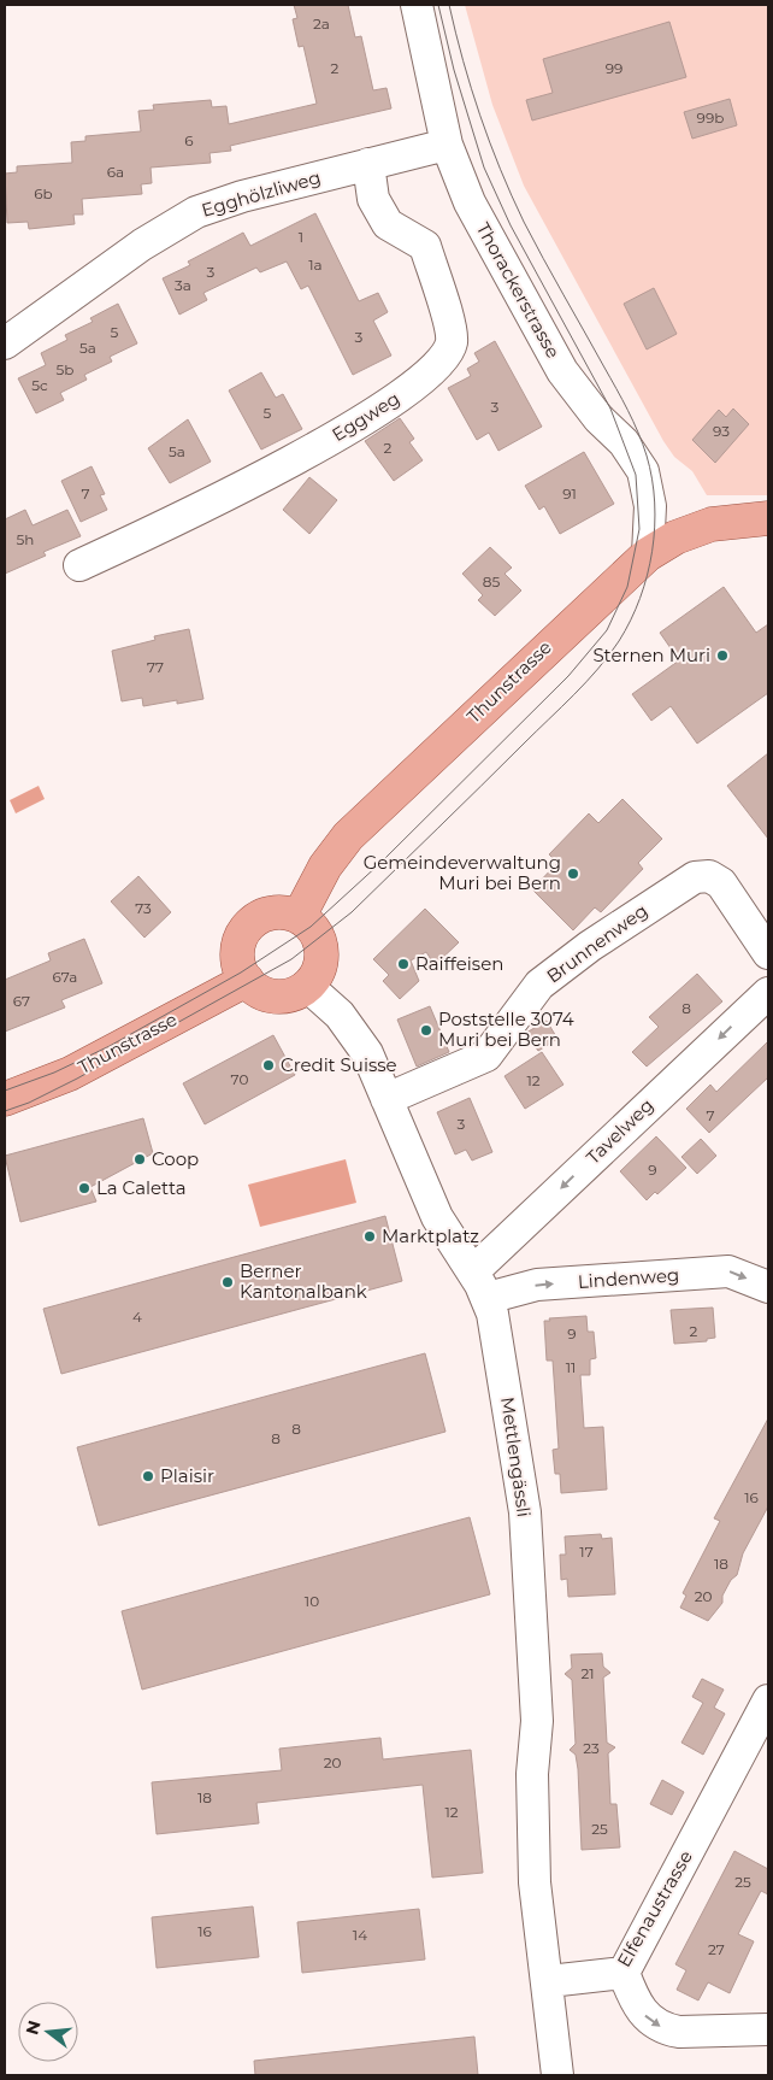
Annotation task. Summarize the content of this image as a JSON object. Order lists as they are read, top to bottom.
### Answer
{
  "streets": {
    "main road": ["Thunstrasse"],
    "street": [
      "Egghölzliweg",
      "Thorackerstrasse",
      "Eggweg",
      "Brunnenweg",
      "Tavelweg",
      "Lindenweg",
      "Mettlengässli",
      "Elfenaustrasse"
    ]
  },
  "crossings": [
    ["Egghölzliweg", "Thorackerstrasse"],
    ["Egghölzliweg", "Eggweg"],
    ["Thorackerstrasse", "Thunstrasse"],
    ["Thunstrasse", "Mettlengässli"],
    ["Brunnenweg", "Mettlengässli"],
    ["Tavelweg", "Lindenweg"],
    ["Tavelweg", "Mettlengässli"],
    ["Lindenweg", "Mettlengässli"],
    ["Mettlengässli", "Elfenaustrasse"]
  ],
  "one_way": ["Tavelweg", "Lindenweg"],
  "places": [
    "Sternen Muri",
    "Gemeindeverwaltung Muri bei Bern",
    "Raiffeisen",
    "Poststelle 3074 Muri bei Bern",
    "Credit Suisse",
    "Coop",
    "La Caletta",
    "Marktplatz",
    "Berner Kantonalbank",
    "Plaisir"
  ],
  "house_numbers": [
    "2a",
    "2",
    "99",
    "99b",
    "6",
    "6a",
    "6b",
    "1",
    "1a",
    "3",
    "3a",
    "5",
    "3",
    "5a",
    "5b",
    "5c",
    "3",
    "5",
    "93",
    "2",
    "5a",
    "7",
    "91",
    "5h",
    "85",
    "77",
    "73",
    "67a",
    "67",
    "8",
    "70",
    "12",
    "7",
    "3",
    "9",
    "4",
    "2",
    "9",
    "11",
    "8",
    "8",
    "16",
    "17",
    "18",
    "20",
    "10",
    "21",
    "23",
    "20",
    "18",
    "12",
    "25",
    "25",
    "16",
    "14",
    "27"
  ],
  "north": "left"
}
